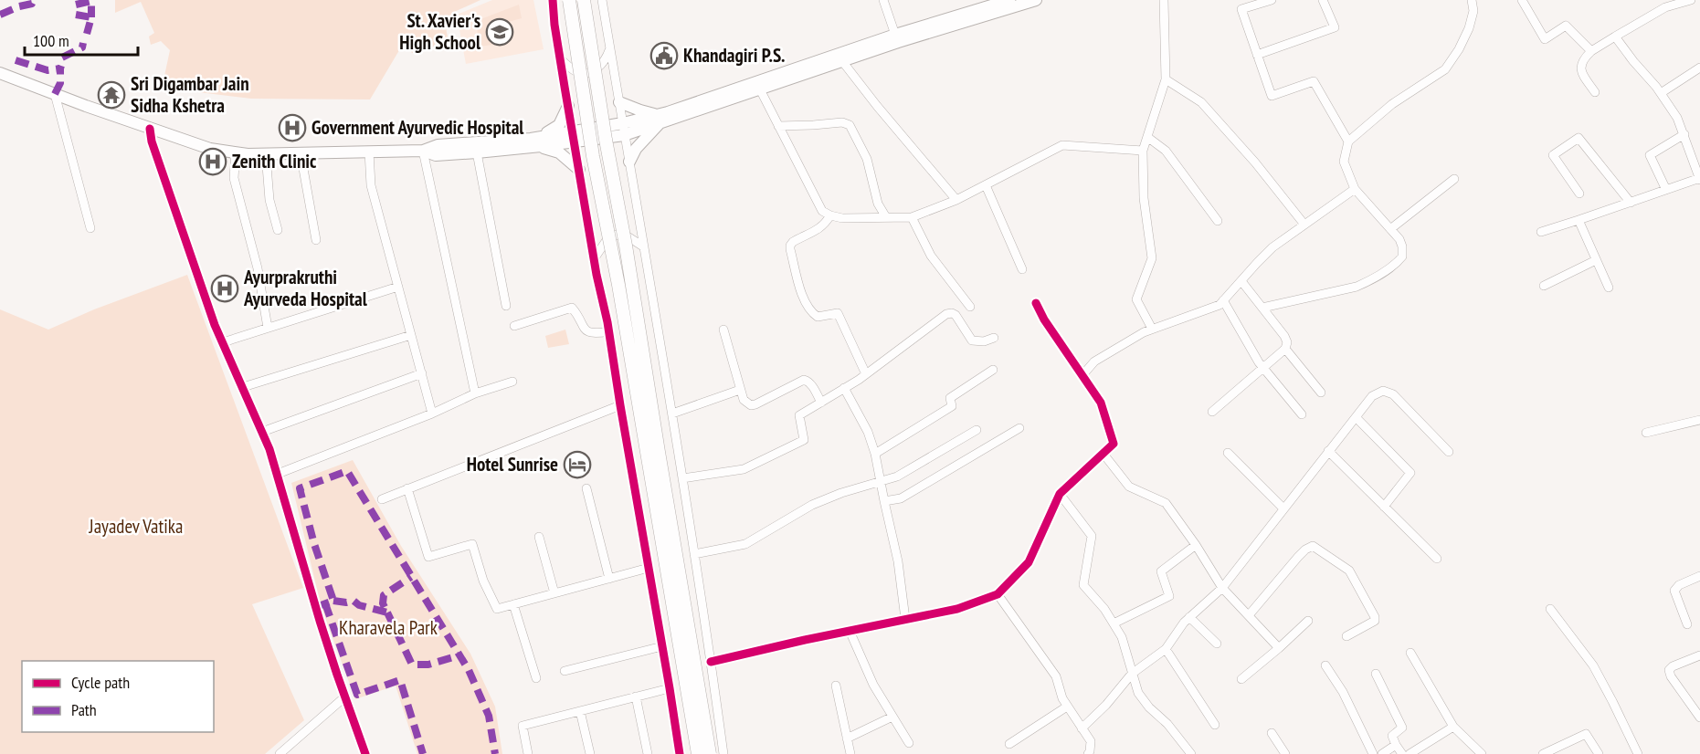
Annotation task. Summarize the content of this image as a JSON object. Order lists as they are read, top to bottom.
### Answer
{
  "parks": ["Jayadev Vatika", "Kharavela Park"],
  "places": {
    "school or university": ["St. Xavier's High School"],
    "public building": ["Khandagiri P.S."],
    "temple": ["Sri Digambar Jain Sidha Kshetra"],
    "hospital": ["Government Ayurvedic Hospital", "Zenith Clinic", "Ayurprakruthi Ayurveda Hospital"],
    "hotel": ["Hotel Sunrise"]
  },
  "legend": ["Cycle path", "Path"],
  "scale_bar": "100 m"
}
